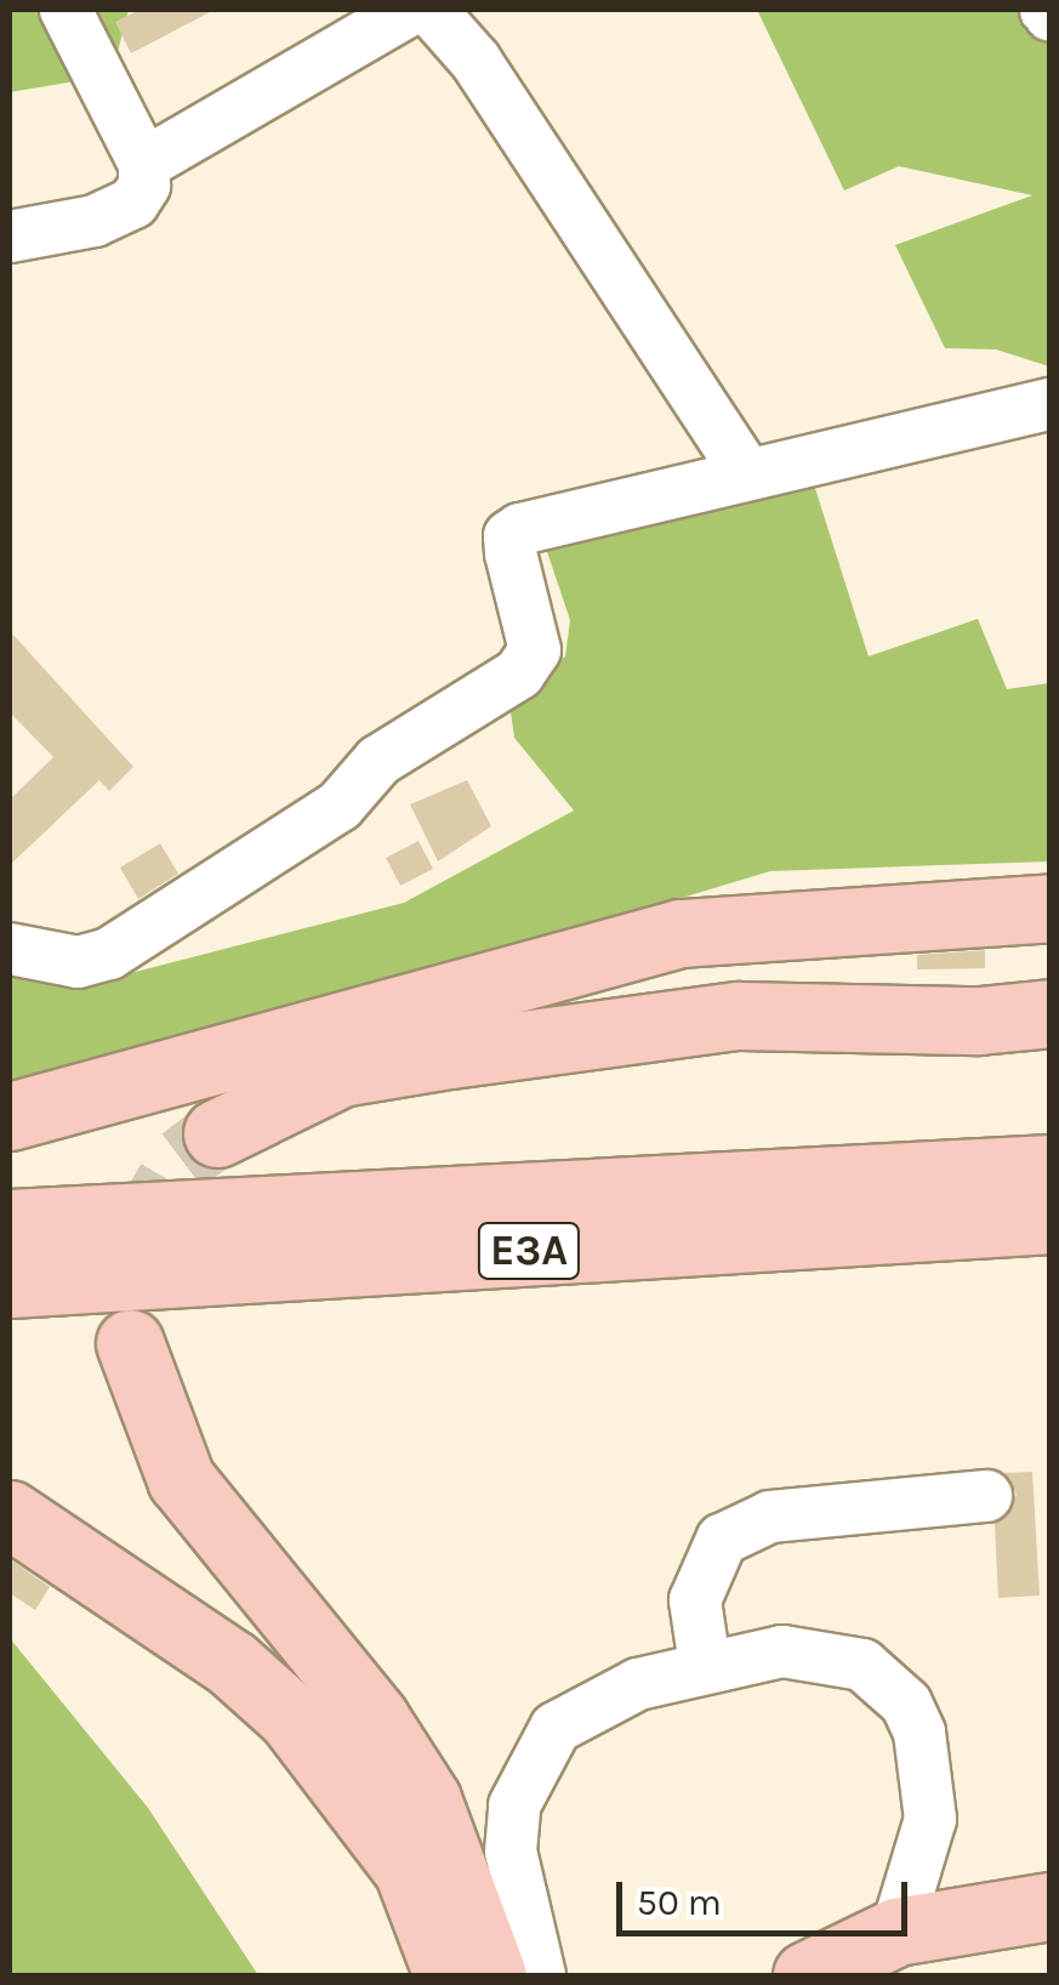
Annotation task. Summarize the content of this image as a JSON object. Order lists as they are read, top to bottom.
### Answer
{
  "streets": {
    "highway": ["E3A"]
  },
  "scale_bar": "50 m"
}
